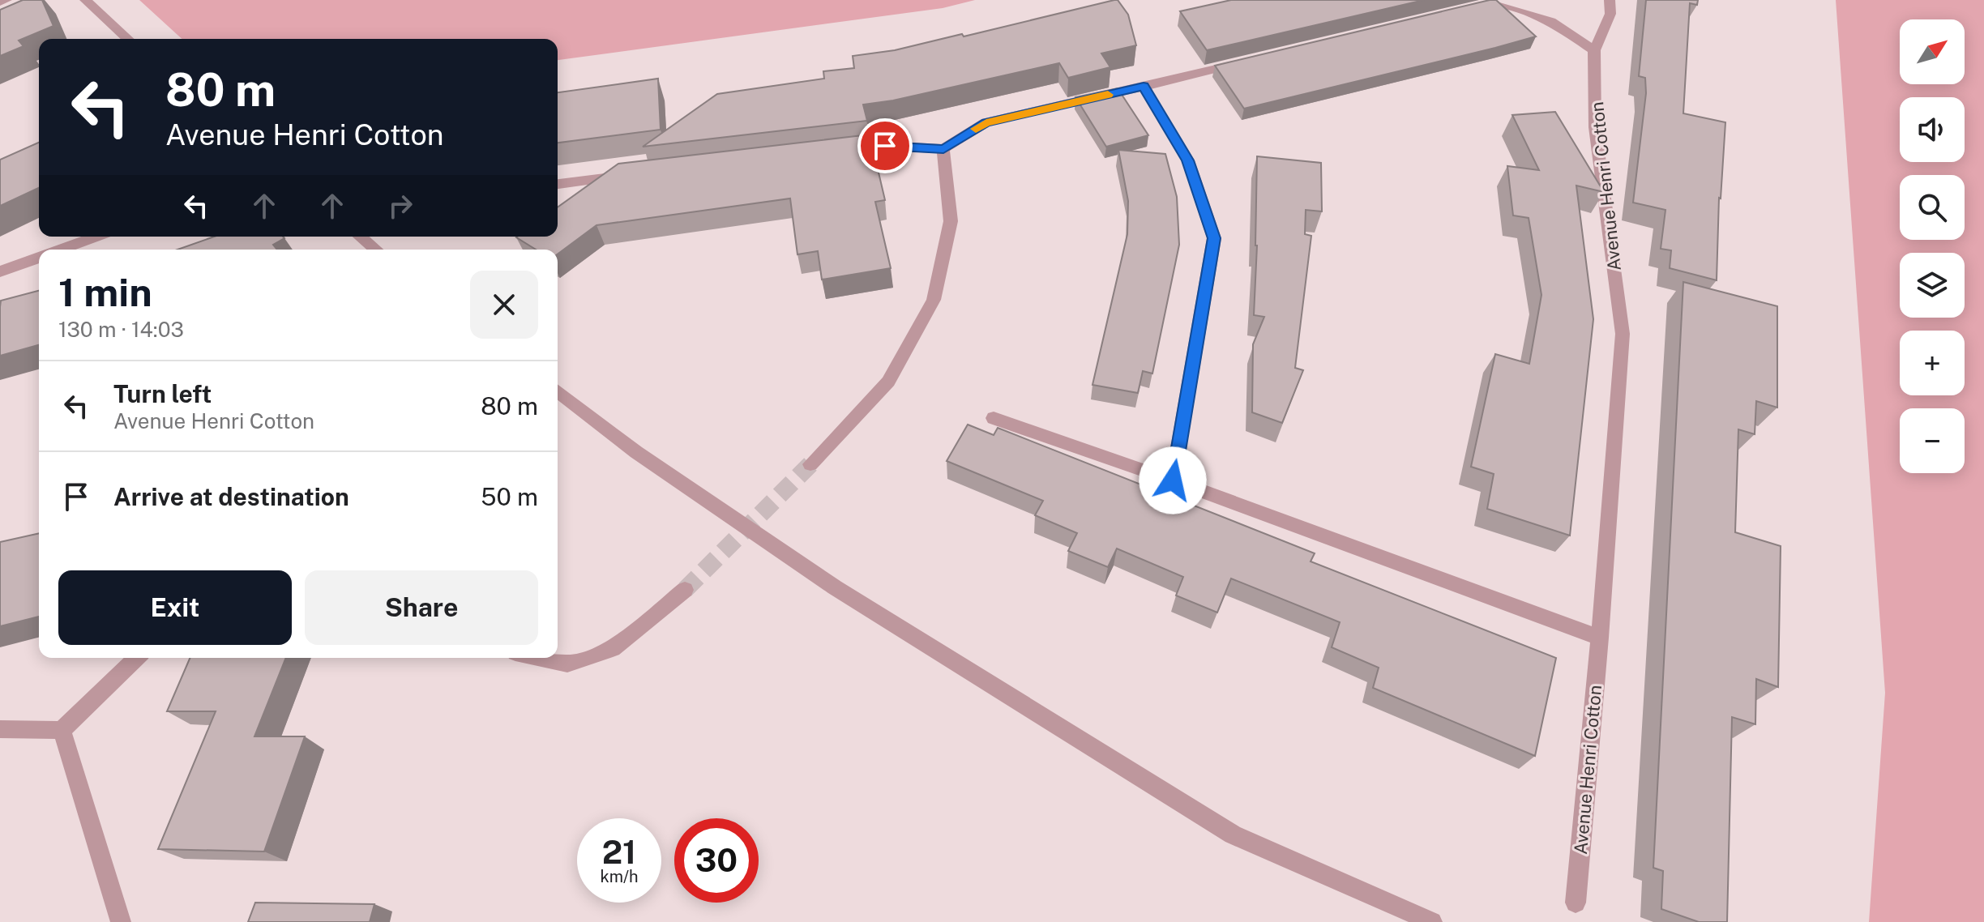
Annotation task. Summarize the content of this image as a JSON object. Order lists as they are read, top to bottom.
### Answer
{
  "streets": {
    "street": ["Avenue Henri Cotton"]
  },
  "north": "top right",
  "page": {
    "map_buttons": ["+", "−"],
    "turn": ["80 m", "Avenue Henri Cotton"],
    "heading": ["1 min", "130 m · 14:03"],
    "list": [
      {
        "name": "Turn left",
        "note": "Avenue Henri Cotton",
        "value": "80 m"
      },
      {
        "name": "Arrive at destination",
        "value": "50 m"
      }
    ],
    "buttons": ["Exit", "Share"],
    "speed": "21 km/h",
    "limit": "30"
  }
}
